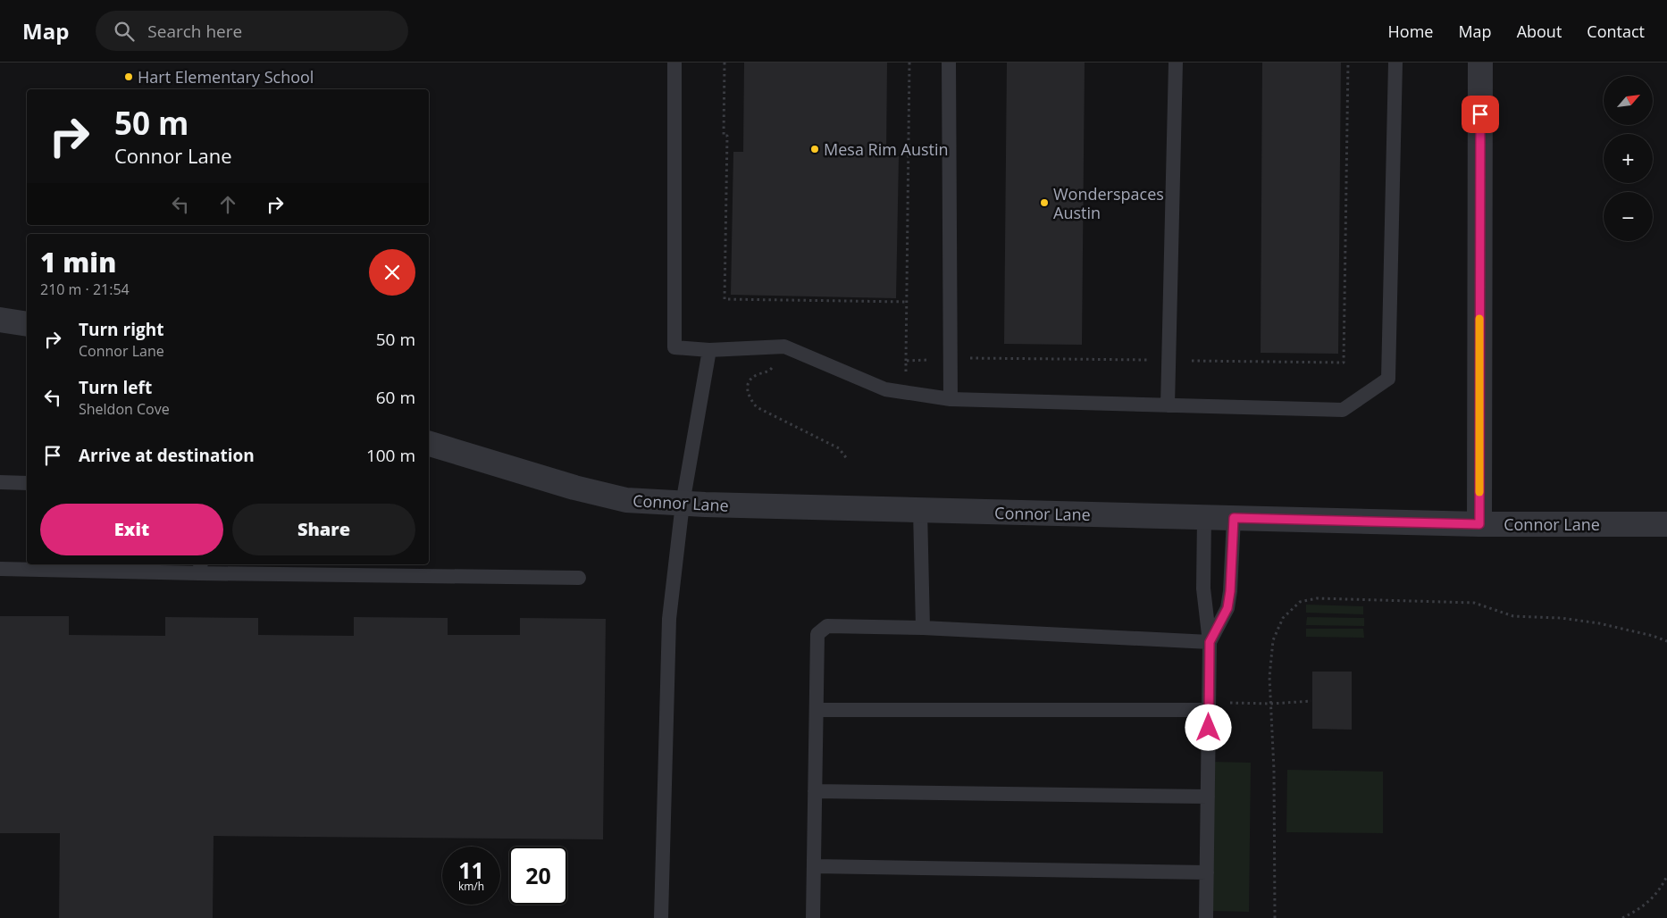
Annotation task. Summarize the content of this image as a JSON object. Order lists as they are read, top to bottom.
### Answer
{
  "streets": {
    "street": ["Connor Lane"]
  },
  "places": ["Hart Elementary School", "Mesa Rim Austin", "Wonderspaces Austin"],
  "north": "top right",
  "page": {
    "header": "Map",
    "search": "Search here",
    "nav": [
      "Home",
      "Map",
      "About",
      "Contact"
    ],
    "map_buttons": ["+", "−"],
    "turn": ["50 m", "Connor Lane"],
    "heading": ["1 min", "210 m · 21:54"],
    "list": [
      {
        "name": "Turn right",
        "note": "Connor Lane",
        "value": "50 m"
      },
      {
        "name": "Turn left",
        "note": "Sheldon Cove",
        "value": "60 m"
      },
      {
        "name": "Arrive at destination",
        "value": "100 m"
      }
    ],
    "buttons": ["Exit", "Share"],
    "speed": "11 km/h",
    "limit": "20"
  }
}
